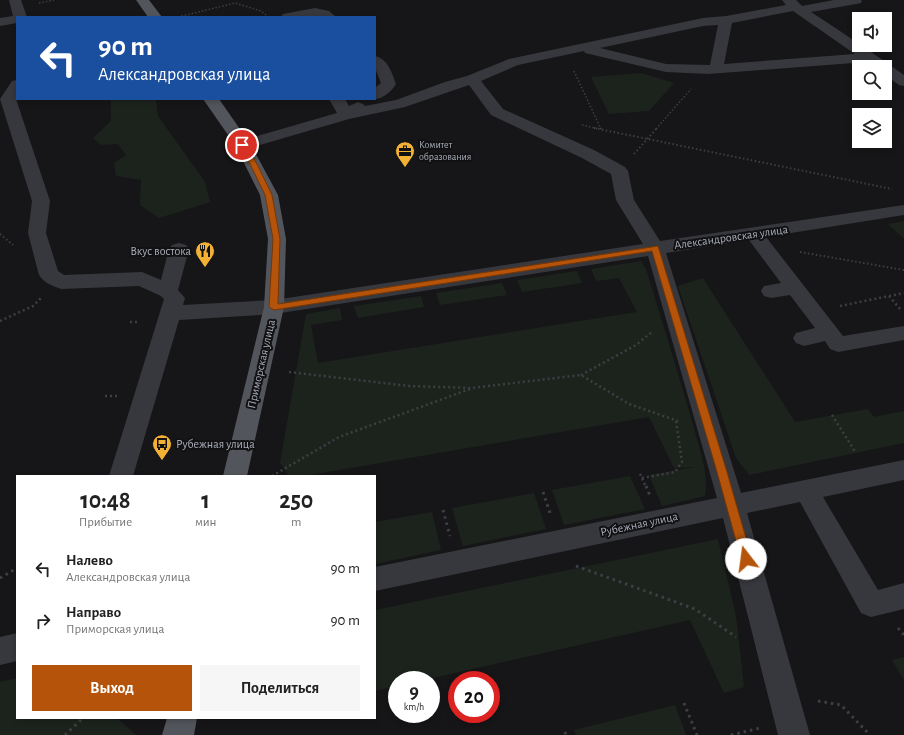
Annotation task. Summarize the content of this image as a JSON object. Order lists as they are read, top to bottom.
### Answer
{
  "streets": {
    "main road": ["Приморская улица"],
    "street": ["Александровская улица", "Рубежная улица"]
  },
  "crossings": [
    ["Александровская улица", "Приморская улица"]
  ],
  "places": {
    "office": ["Комитет образования"],
    "restaurant": ["Вкус востока"],
    "bus stop": ["Рубежная улица"]
  },
  "page": {
    "turn": ["90 m", "Александровская улица"],
    "eta": [
      "10:48",
      "Прибытие",
      "1",
      "мин",
      "250",
      "m"
    ],
    "list": [
      {
        "name": "Налево",
        "note": "Александровская улица",
        "value": "90 m"
      },
      {
        "name": "Направо",
        "note": "Приморская улица",
        "value": "90 m"
      }
    ],
    "buttons": ["Выход", "Поделиться"],
    "speed": "9 km/h",
    "limit": "20"
  }
}
